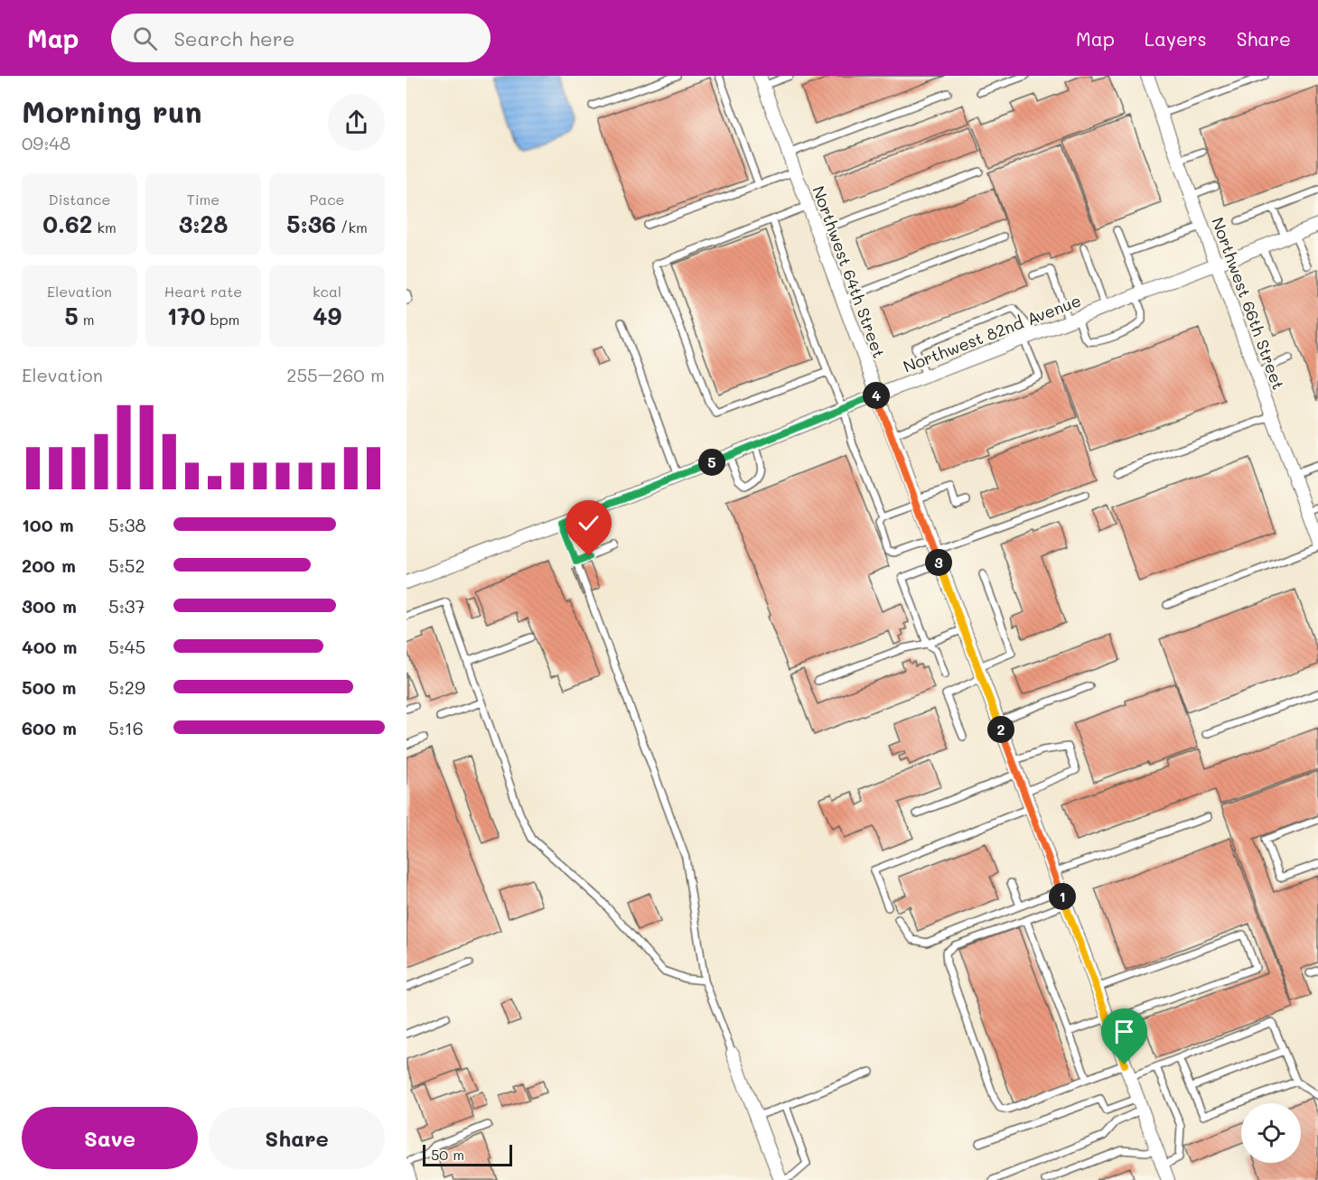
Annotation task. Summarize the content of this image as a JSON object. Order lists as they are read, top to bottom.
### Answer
{
  "streets": {
    "street": ["Northwest 64th Street", "Northwest 66th Street", "Northwest 82nd Avenue"]
  },
  "crossings": [
    ["Northwest 64th Street", "Northwest 82nd Avenue"],
    ["Northwest 66th Street", "Northwest 82nd Avenue"]
  ],
  "scale_bar": "50 m",
  "page": {
    "header": "Map",
    "search": "Search here",
    "nav": ["Map", "Layers", "Share"],
    "heading": ["Morning run", "09:48"],
    "stats": [
      ["Distance", "0.62 km"],
      ["Time", "3:28"],
      ["Pace", "5:36 /km"],
      ["Elevation", "5 m"],
      ["Heart rate", "170 bpm"],
      ["kcal", "49"]
    ],
    "chart": ["Elevation", "255–260 m"],
    "pins": [
      "4",
      "5",
      "3",
      "2",
      "1"
    ],
    "list": [
      {
        "name": "100 m",
        "note": "5:38"
      },
      {
        "name": "200 m",
        "note": "5:52"
      },
      {
        "name": "300 m",
        "note": "5:37"
      },
      {
        "name": "400 m",
        "note": "5:45"
      },
      {
        "name": "500 m",
        "note": "5:29"
      },
      {
        "name": "600 m",
        "note": "5:16"
      }
    ],
    "buttons": ["Save", "Share"],
    "scale": "50 m"
  }
}
